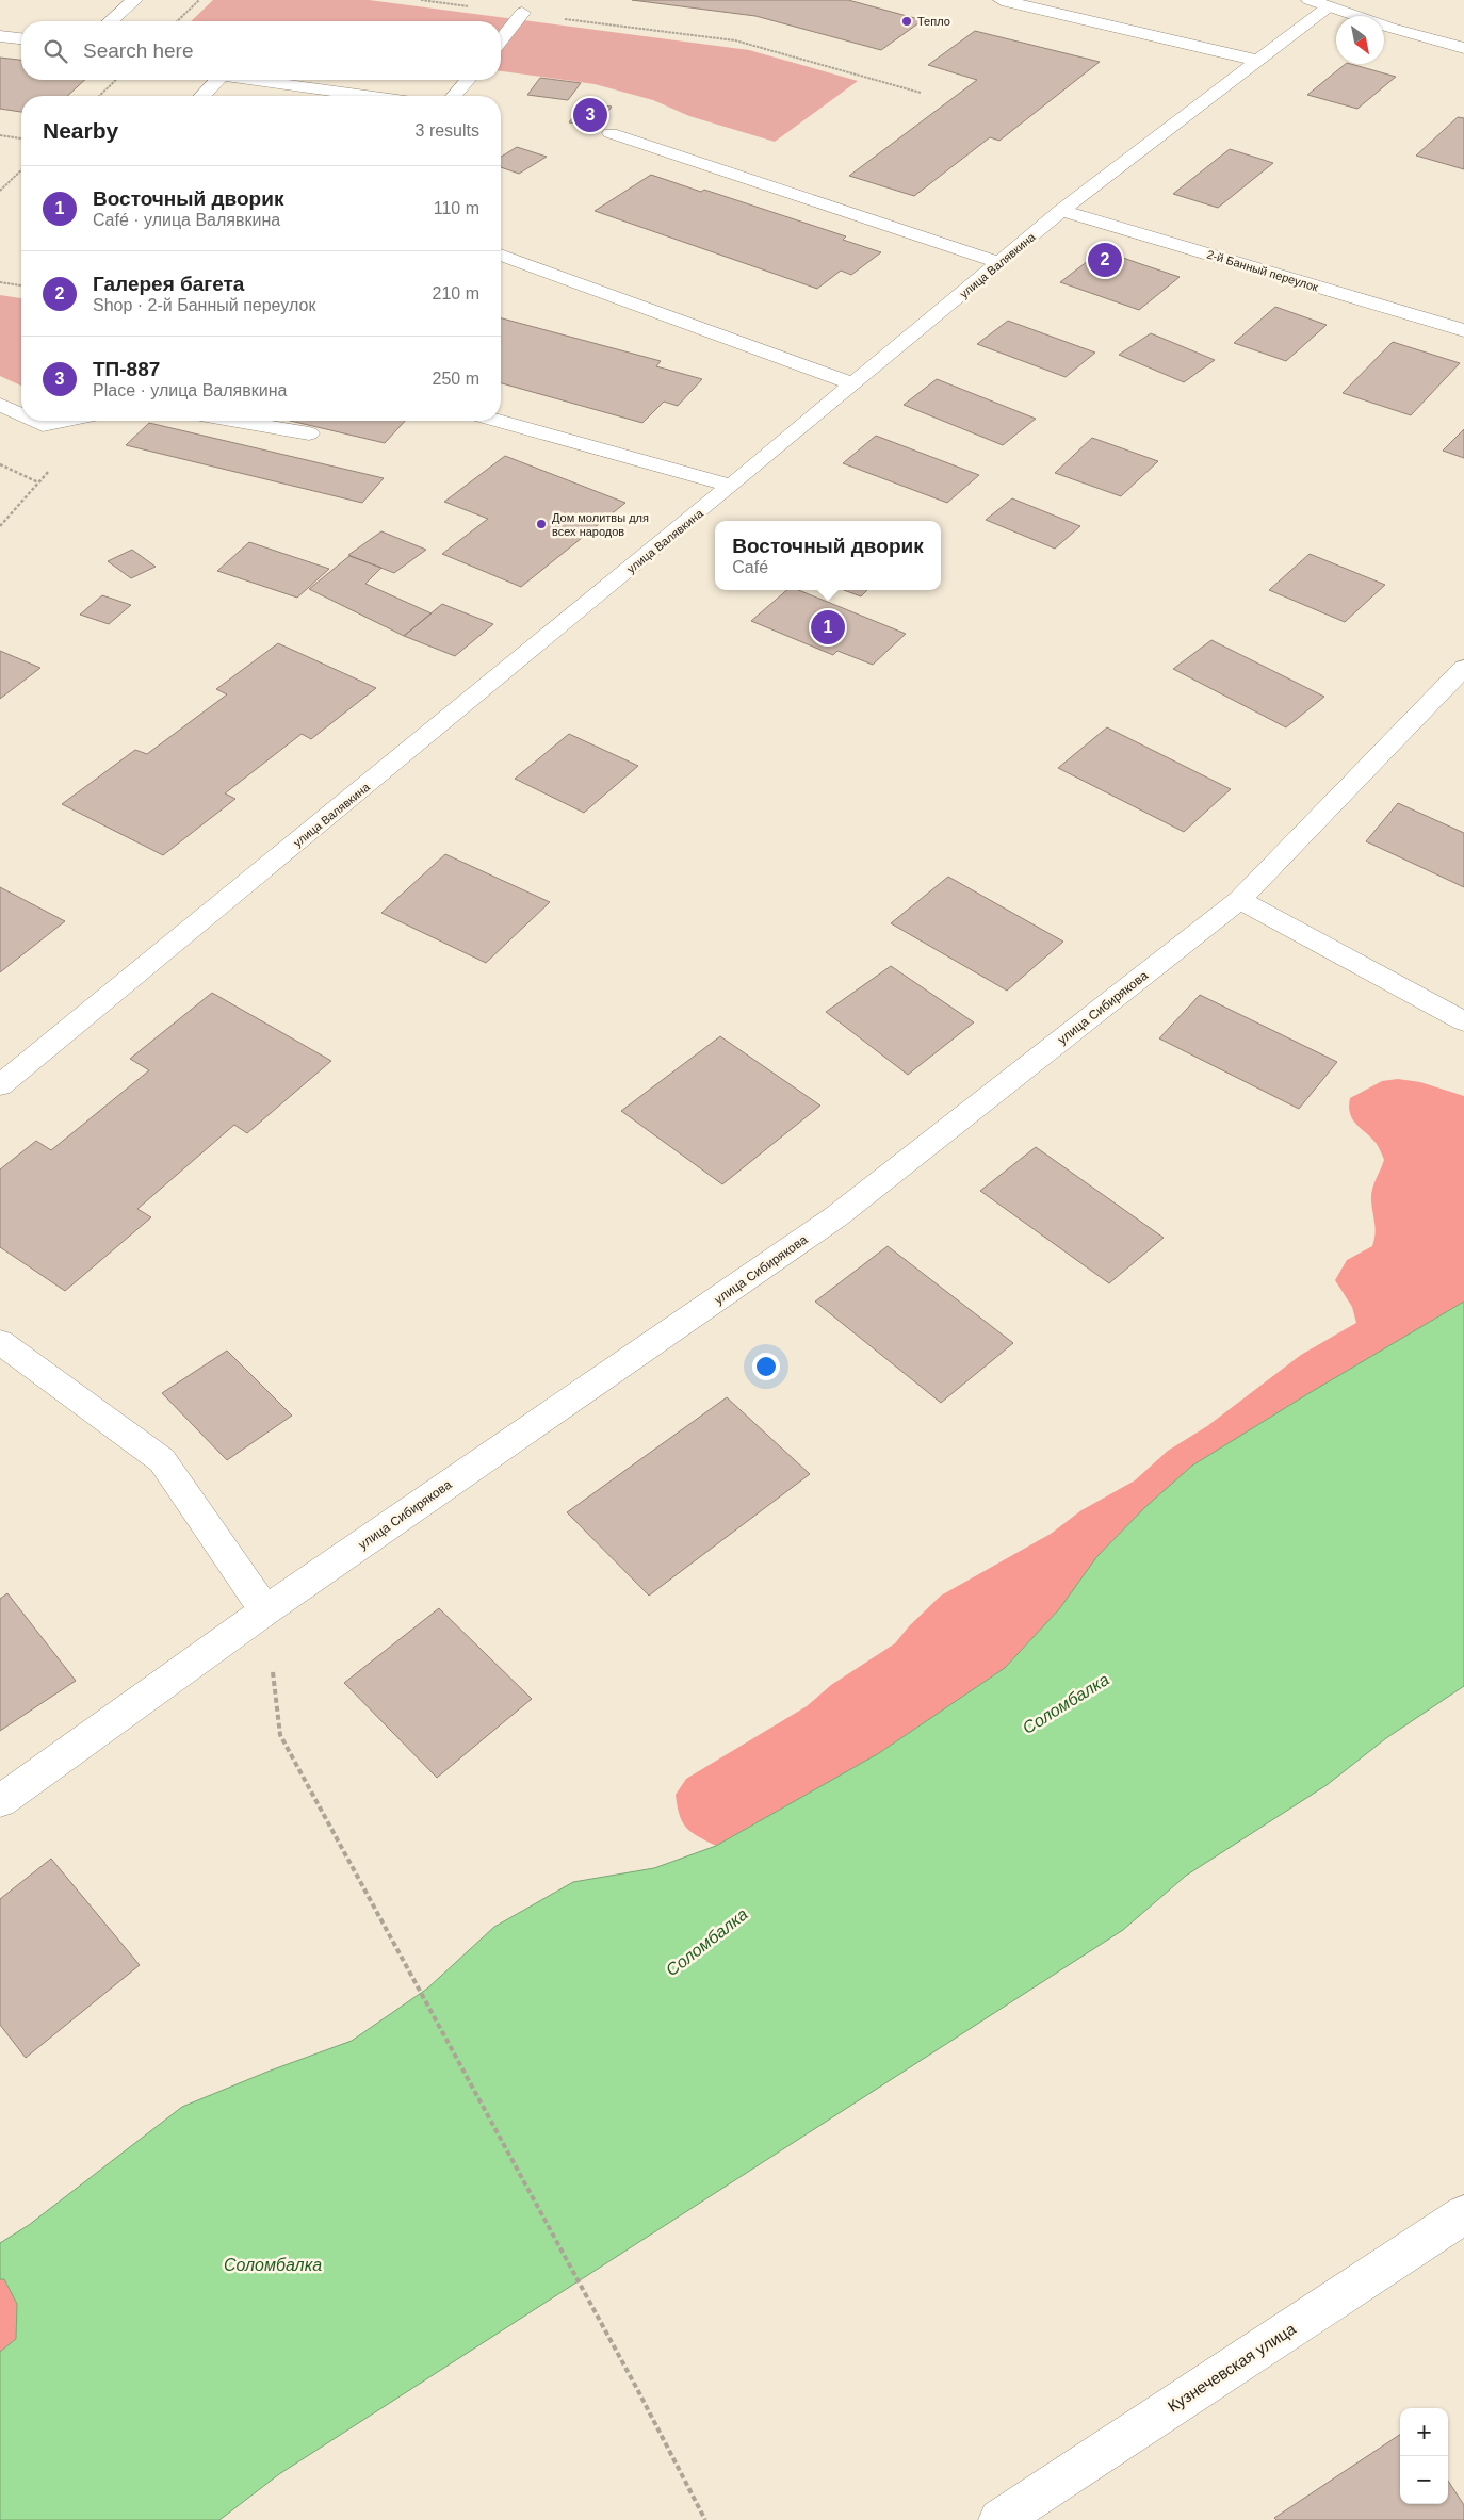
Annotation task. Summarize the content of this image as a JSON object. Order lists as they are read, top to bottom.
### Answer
{
  "streets": {
    "street": [
      "улица Валявкина",
      "2-й Банный переулок",
      "улица Сибирякова",
      "Кузнечевская улица"
    ]
  },
  "crossings": [
    ["улица Валявкина", "2-й Банный переулок"]
  ],
  "water": ["Соломбалка"],
  "places": ["Тепло", "Дом молитвы для всех народов"],
  "north": "bottom right",
  "page": {
    "search": "Search here",
    "pins": ["3", "2", "1"],
    "heading": ["Nearby", "3 results"],
    "list": [
      {
        "mark": "1",
        "name": "Восточный дворик",
        "note": "Café · улица Валявкина",
        "value": "110 m"
      },
      {
        "mark": "2",
        "name": "Галерея багета",
        "note": "Shop · 2-й Банный переулок",
        "value": "210 m"
      },
      {
        "mark": "3",
        "name": "ТП-887",
        "note": "Place · улица Валявкина",
        "value": "250 m"
      }
    ],
    "popup": ["Восточный дворик", "Café"],
    "map_buttons": ["+", "−"]
  }
}
